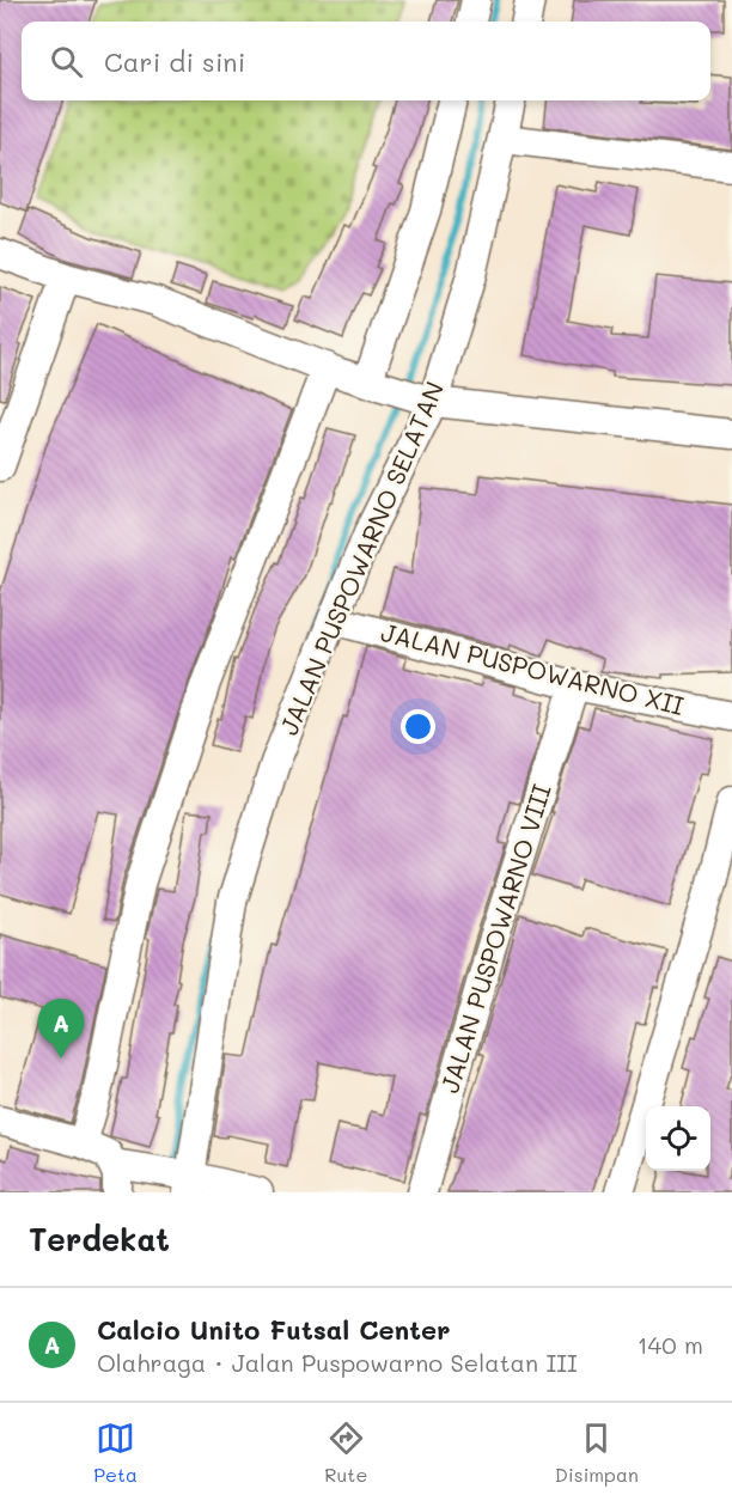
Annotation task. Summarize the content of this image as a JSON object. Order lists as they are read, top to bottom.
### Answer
{
  "streets": {
    "street": ["JALAN PUSPOWARNO SELATAN", "JALAN PUSPOWARNO XII", "JALAN PUSPOWARNO VIII"]
  },
  "crossings": [
    ["JALAN PUSPOWARNO SELATAN", "JALAN PUSPOWARNO XII"],
    ["JALAN PUSPOWARNO XII", "JALAN PUSPOWARNO VIII"]
  ],
  "page": {
    "search": "Cari di sini",
    "pins": "A",
    "heading": "Terdekat",
    "list": [
      {
        "mark": "A",
        "name": "Calcio Unito Futsal Center",
        "note": "Olahraga · Jalan Puspowarno Selatan III",
        "value": "140 m"
      }
    ],
    "nav": ["Peta", "Rute", "Disimpan"]
  }
}
